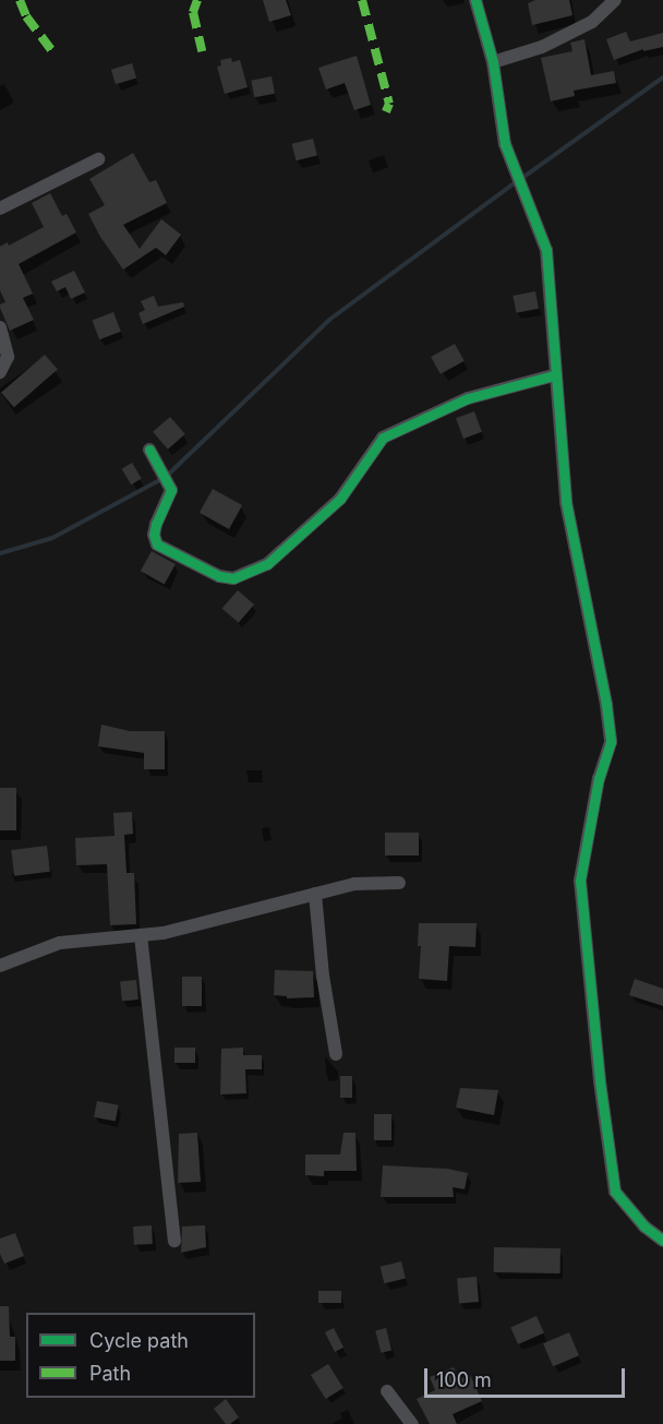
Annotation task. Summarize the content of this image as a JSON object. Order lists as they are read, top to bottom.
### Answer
{
  "legend": ["Cycle path", "Path"],
  "scale_bar": "100 m"
}
